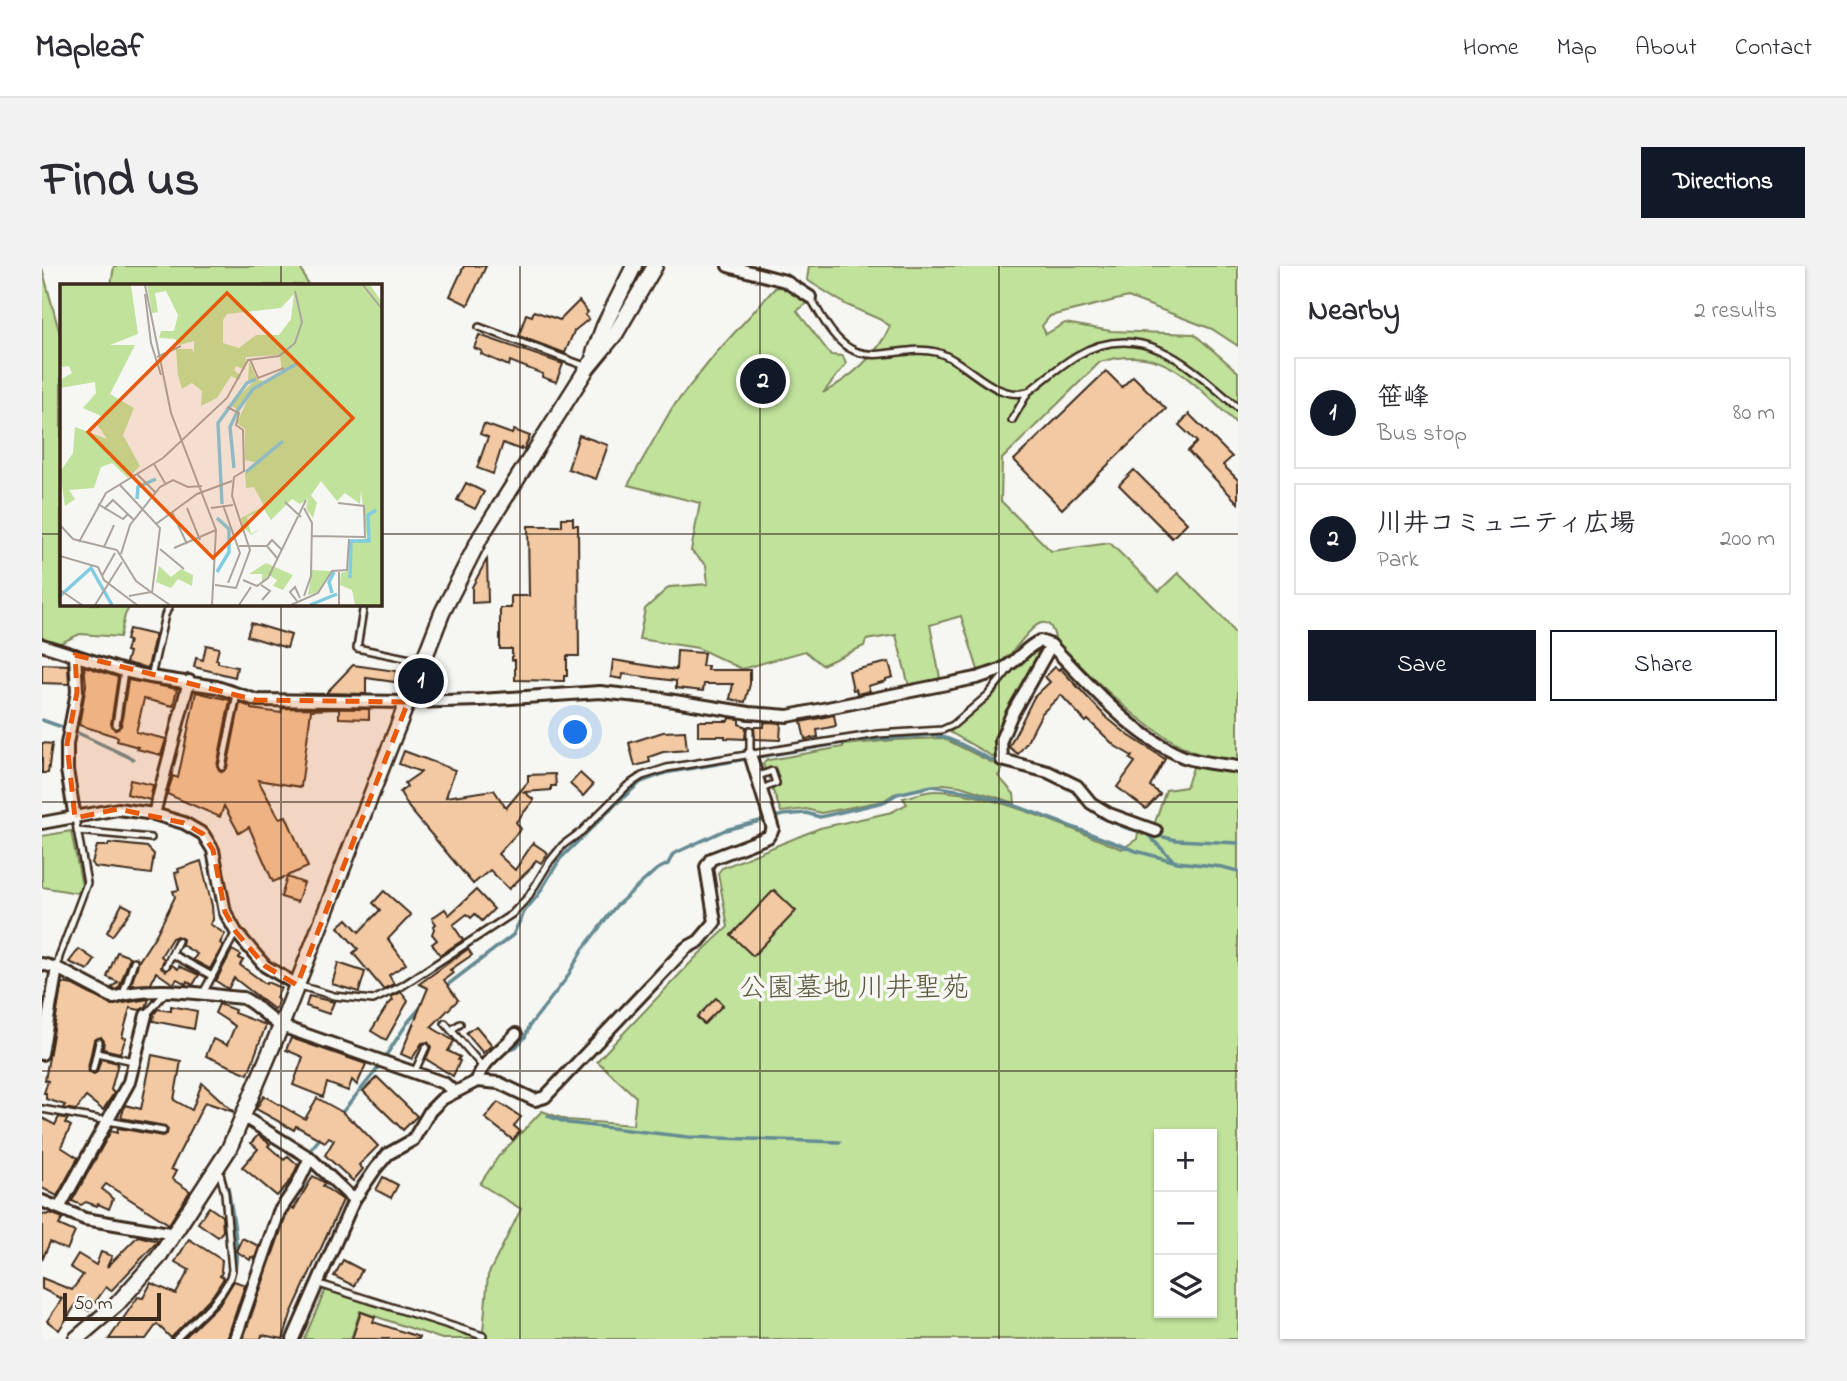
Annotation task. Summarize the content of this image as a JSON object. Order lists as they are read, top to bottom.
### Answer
{
  "parks": ["公園墓地 川井聖苑"],
  "scale_bar": "50 m",
  "page": {
    "header": "Mapleaf",
    "nav": [
      "Home",
      "Map",
      "About",
      "Contact"
    ],
    "title": "Find us",
    "buttons": [
      "Directions",
      ["Save", "Share"]
    ],
    "heading": ["Nearby", "2 results"],
    "pins": ["2", "1"],
    "list": [
      {
        "mark": "1",
        "name": "笹峰",
        "note": "Bus stop",
        "value": "80 m"
      },
      {
        "mark": "2",
        "name": "川井コミュニティ広場",
        "note": "Park",
        "value": "200 m"
      }
    ],
    "map_buttons": ["+", "−"],
    "scale": "50 m"
  }
}
